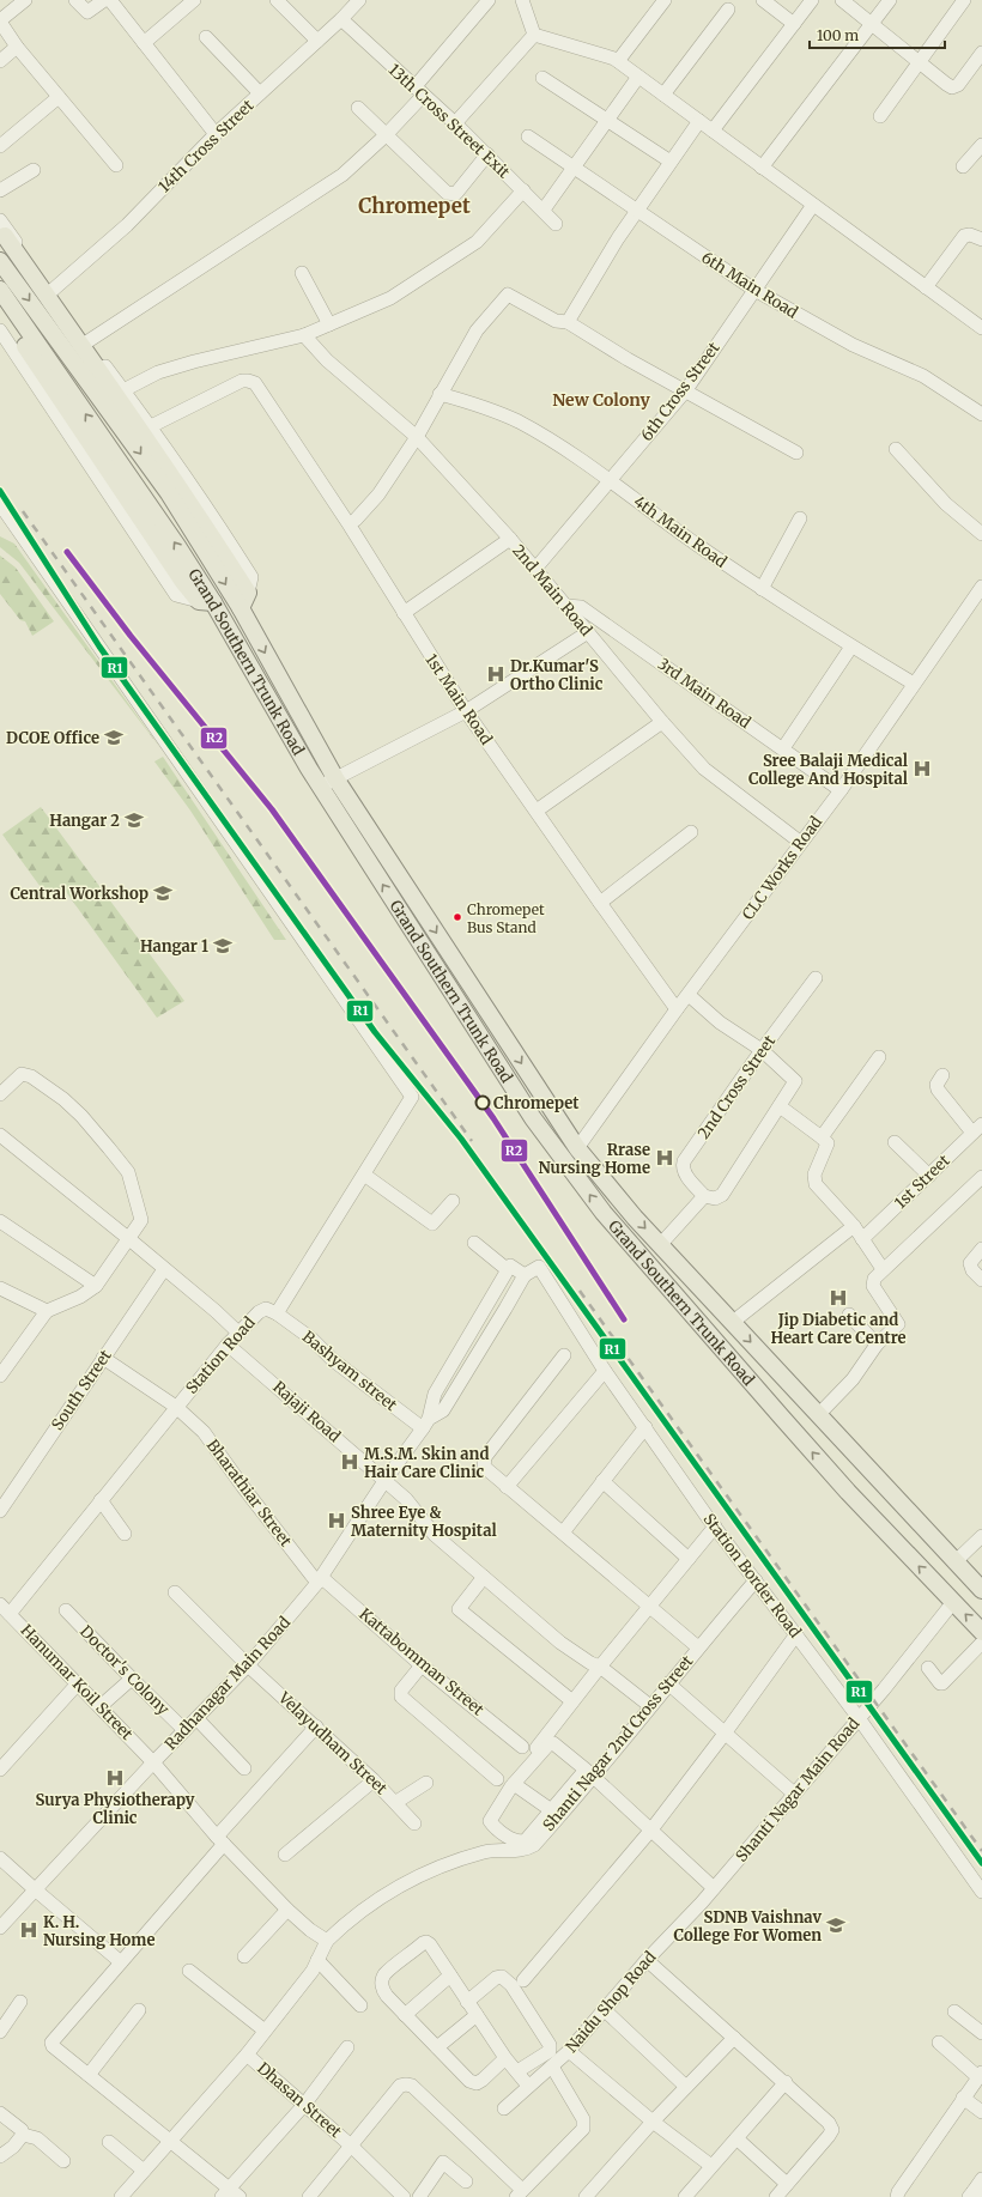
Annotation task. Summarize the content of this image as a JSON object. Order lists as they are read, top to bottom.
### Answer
{
  "streets": {
    "main road": ["Grand Southern Trunk Road"],
    "street": [
      "13th Cross Street Exit",
      "14th Cross Street",
      "6th Main Road",
      "6th Cross Street",
      "4th Main Road",
      "2nd Main Road",
      "3rd Main Road",
      "1st Main Road",
      "CLC Works Road",
      "2nd Cross Street",
      "1st Street",
      "Station Road",
      "Bashyam street",
      "South Street",
      "Rajaji Road",
      "Bharathiar Street",
      "Station Border Road",
      "Kattabomman Street",
      "Doctor's Colony",
      "Hanumar Koil Street",
      "Radhanagar Main Road",
      "Velayudham Street",
      "Shanti Nagar 2nd Cross Street",
      "Shanti Nagar Main Road",
      "Naidu Shop Road",
      "Dhasan Street"
    ]
  },
  "crossings": [
    ["13th Cross Street Exit", "14th Cross Street"],
    ["6th Main Road", "6th Cross Street"],
    ["6th Cross Street", "4th Main Road"],
    ["6th Cross Street", "2nd Main Road"],
    ["4th Main Road", "CLC Works Road"],
    ["2nd Main Road", "3rd Main Road"],
    ["2nd Main Road", "CLC Works Road"],
    ["Grand Southern Trunk Road", "CLC Works Road"],
    ["Grand Southern Trunk Road", "Shanti Nagar Main Road"],
    ["3rd Main Road", "CLC Works Road"],
    ["1st Main Road", "CLC Works Road"],
    ["Station Road", "Bashyam street"],
    ["Station Road", "Rajaji Road"],
    ["Station Road", "Bharathiar Street"],
    ["Station Road", "Hanumar Koil Street"],
    ["Bashyam street", "Radhanagar Main Road"],
    ["South Street", "Bharathiar Street"],
    ["Rajaji Road", "Radhanagar Main Road"],
    ["Rajaji Road", "Shanti Nagar 2nd Cross Street"],
    ["Bharathiar Street", "Kattabomman Street"],
    ["Bharathiar Street", "Radhanagar Main Road"],
    ["Station Border Road", "Shanti Nagar 2nd Cross Street"],
    ["Station Border Road", "Shanti Nagar Main Road"],
    ["Kattabomman Street", "Radhanagar Main Road"],
    ["Doctor's Colony", "Radhanagar Main Road"],
    ["Hanumar Koil Street", "Radhanagar Main Road"],
    ["Radhanagar Main Road", "Velayudham Street"],
    ["Shanti Nagar 2nd Cross Street", "Dhasan Street"],
    ["Shanti Nagar Main Road", "Naidu Shop Road"]
  ],
  "districts": ["Chromepet", "New Colony"],
  "places": {
    "hospital": [
      "Dr.Kumar'S Ortho Clinic",
      "Sree Balaji Medical College And Hospital",
      "Rrase Nursing Home",
      "Jip Diabetic and Heart Care Centre",
      "M.S.M. Skin and Hair Care Clinic",
      "Shree Eye & Maternity Hospital",
      "Surya Physiotherapy Clinic",
      "K. H. Nursing Home"
    ],
    "school or university": [
      "DCOE Office",
      "Hangar 2",
      "Central Workshop",
      "Hangar 1",
      "SDNB Vaishnav College For Women"
    ],
    "other": ["Chromepet Bus Stand", "Chromepet"]
  },
  "lines": ["transit line R1", "transit line R2"],
  "scale_bar": "100 m"
}
